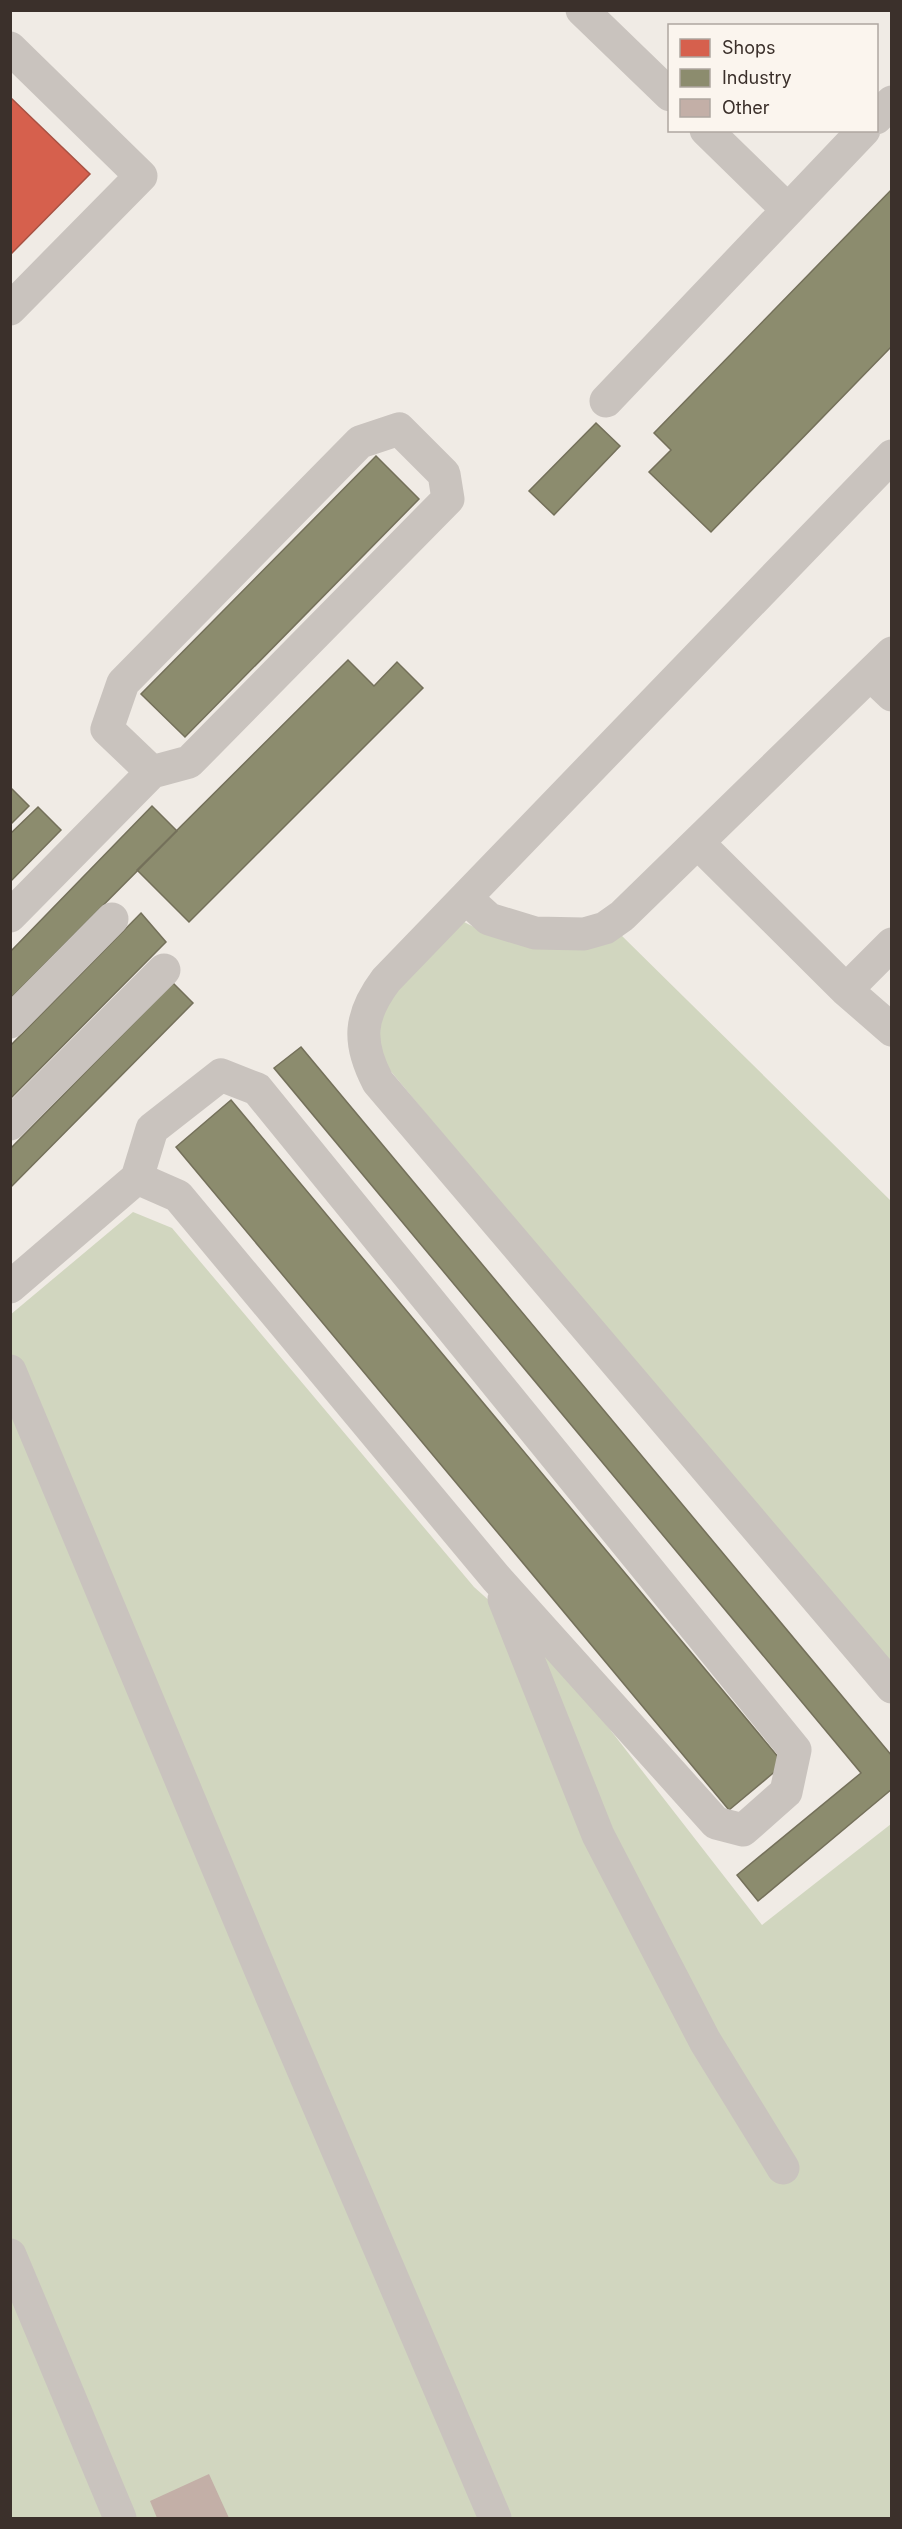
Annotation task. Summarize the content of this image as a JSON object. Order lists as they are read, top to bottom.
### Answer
{
  "legend": ["Shops", "Industry", "Other"]
}
